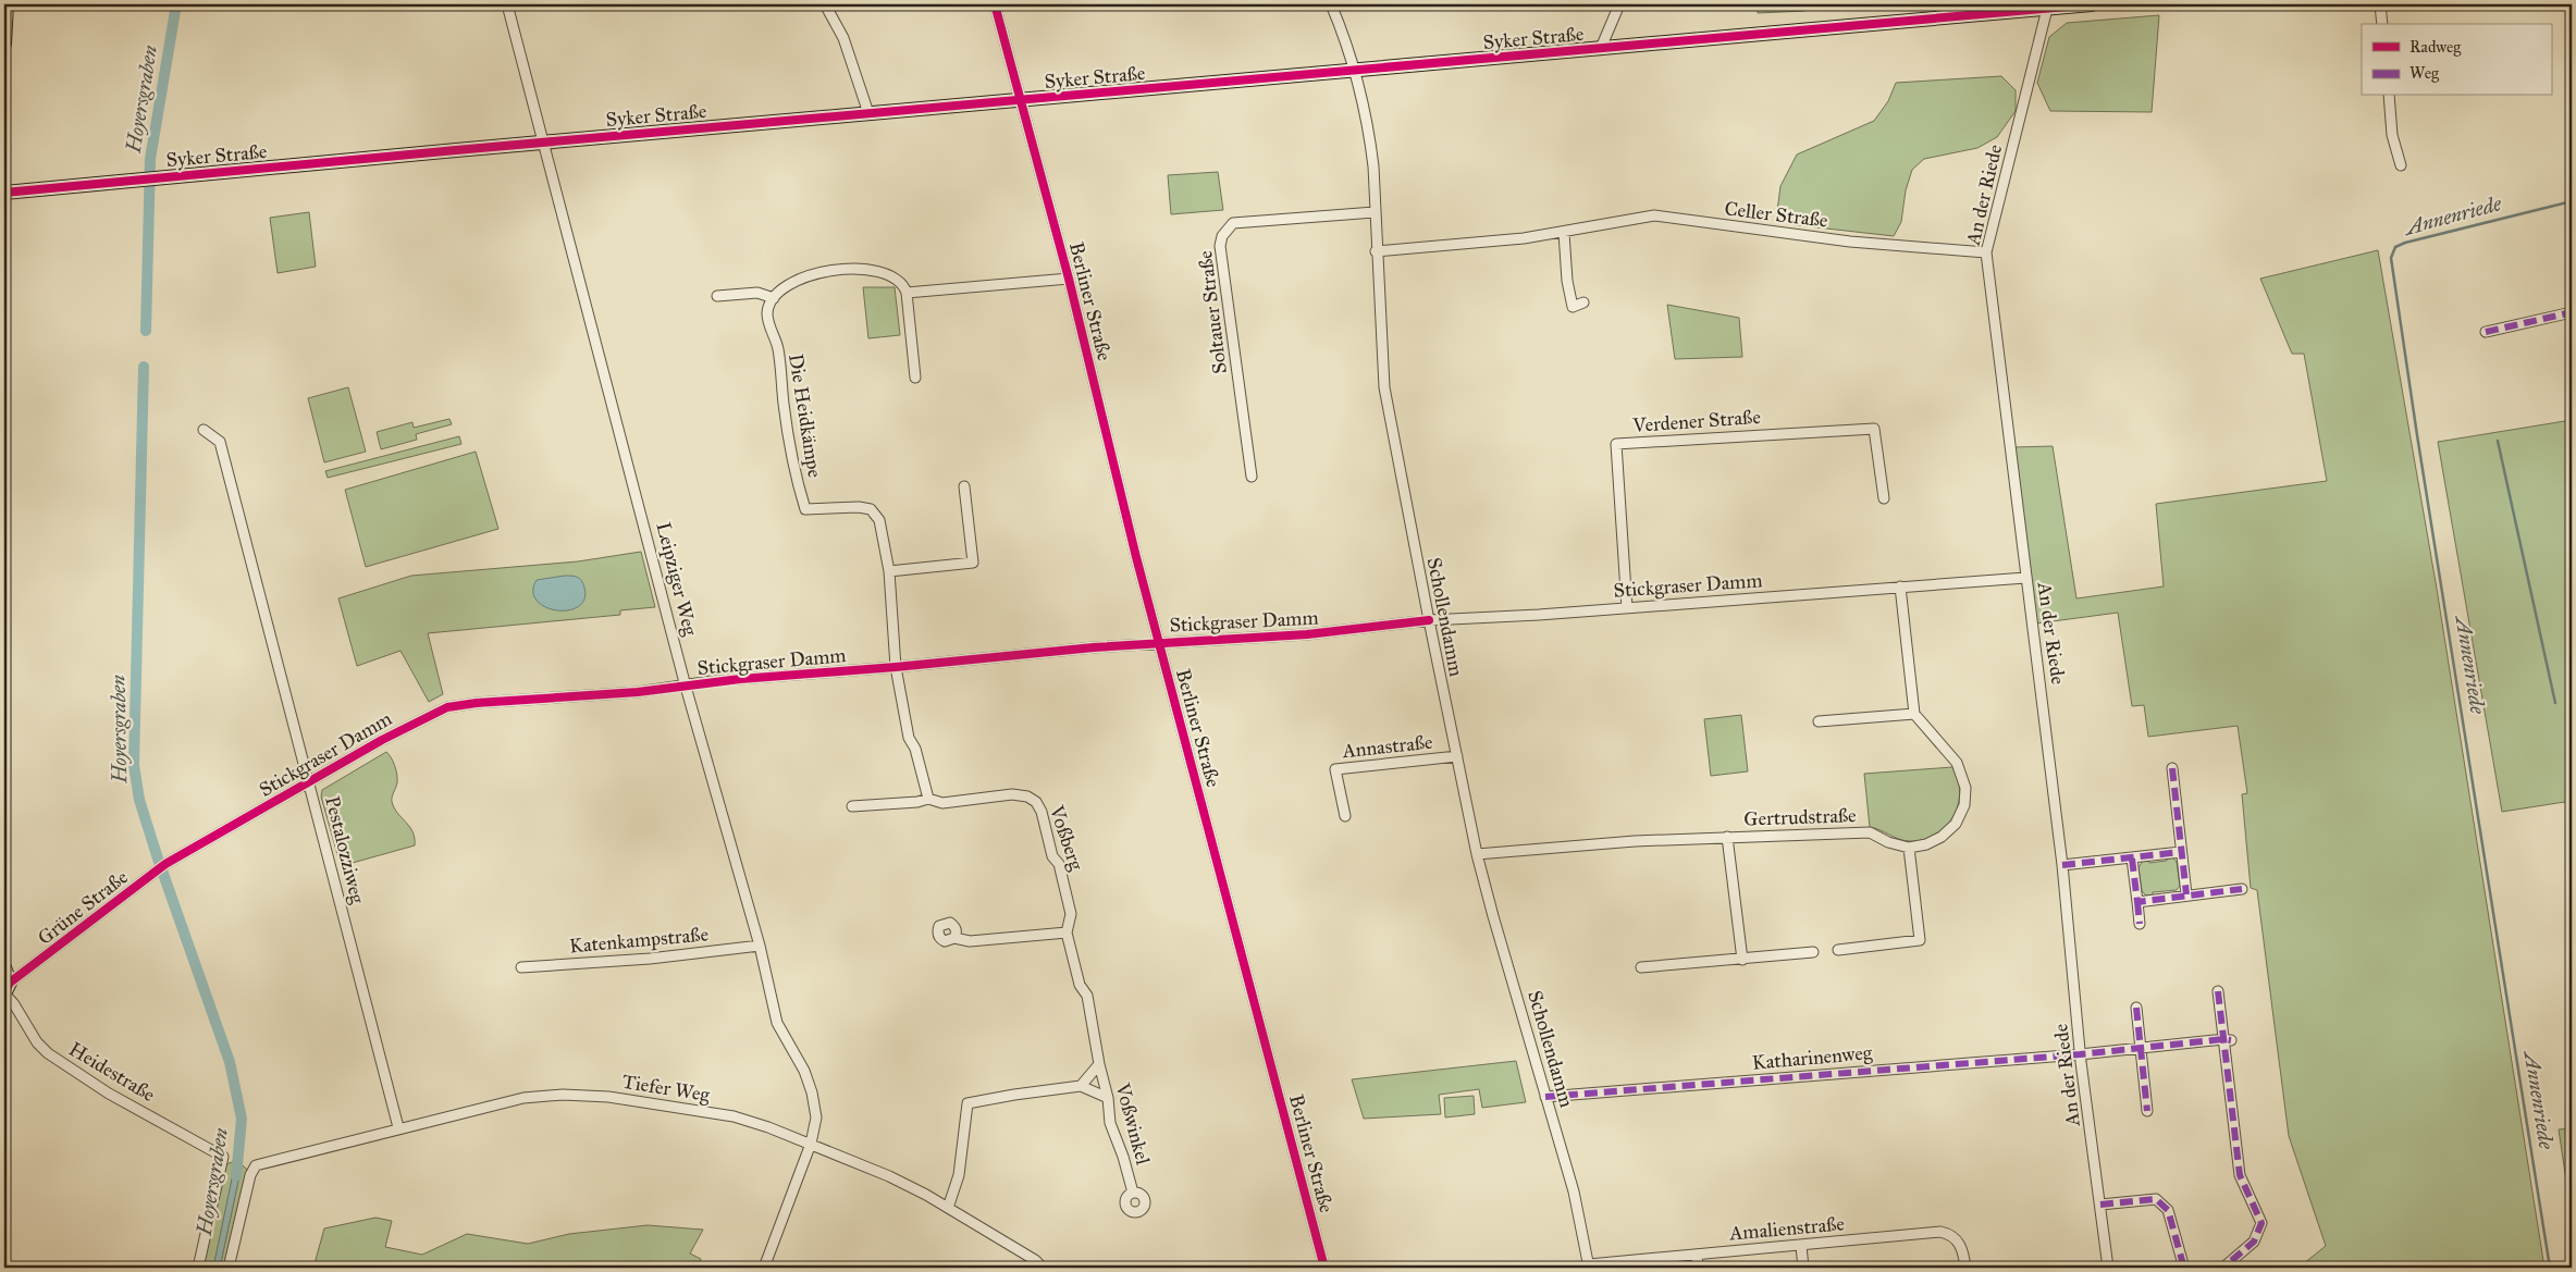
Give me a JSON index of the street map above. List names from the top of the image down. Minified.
{"streets":{"main road":["Syker Straße"],"street":["An der Riede","Celler Straße","Berliner Straße","Soltauer Straße","Die Heidkämpe","Verdener Straße","Leipziger Weg","Stickgraser Damm","Schollendamm","Annastraße","Gertrudstraße","Voßberg","Pestalozziweg","Grüne Straße","Katenkampstraße","Katharinenweg","Heidestraße","Tiefer Weg","Voßwinkel","Amalienstraße"]},"crossings":[["Syker Straße","An der Riede"],["Syker Straße","Berliner Straße"],["Syker Straße","Leipziger Weg"],["Syker Straße","Schollendamm"],["An der Riede","Celler Straße"],["An der Riede","Stickgraser Damm"],["An der Riede","Katharinenweg"],["Celler Straße","Schollendamm"],["Berliner Straße","Stickgraser Damm"],["Soltauer Straße","Schollendamm"],["Die Heidkämpe","Stickgraser Damm"],["Verdener Straße","Stickgraser Damm"],["Leipziger Weg","Stickgraser Damm"],["Leipziger Weg","Katenkampstraße"],["Leipziger Weg","Tiefer Weg"],["Stickgraser Damm","Schollendamm"],["Stickgraser Damm","Pestalozziweg"],["Stickgraser Damm","Grüne Straße"],["Schollendamm","Annastraße"],["Schollendamm","Gertrudstraße"],["Schollendamm","Katharinenweg"],["Schollendamm","Amalienstraße"],["Voßberg","Voßwinkel"],["Pestalozziweg","Tiefer Weg"],["Grüne Straße","Heidestraße"]],"water":["Hoyersgraben","Annenriede"],"legend":["Radweg","Weg"]}
